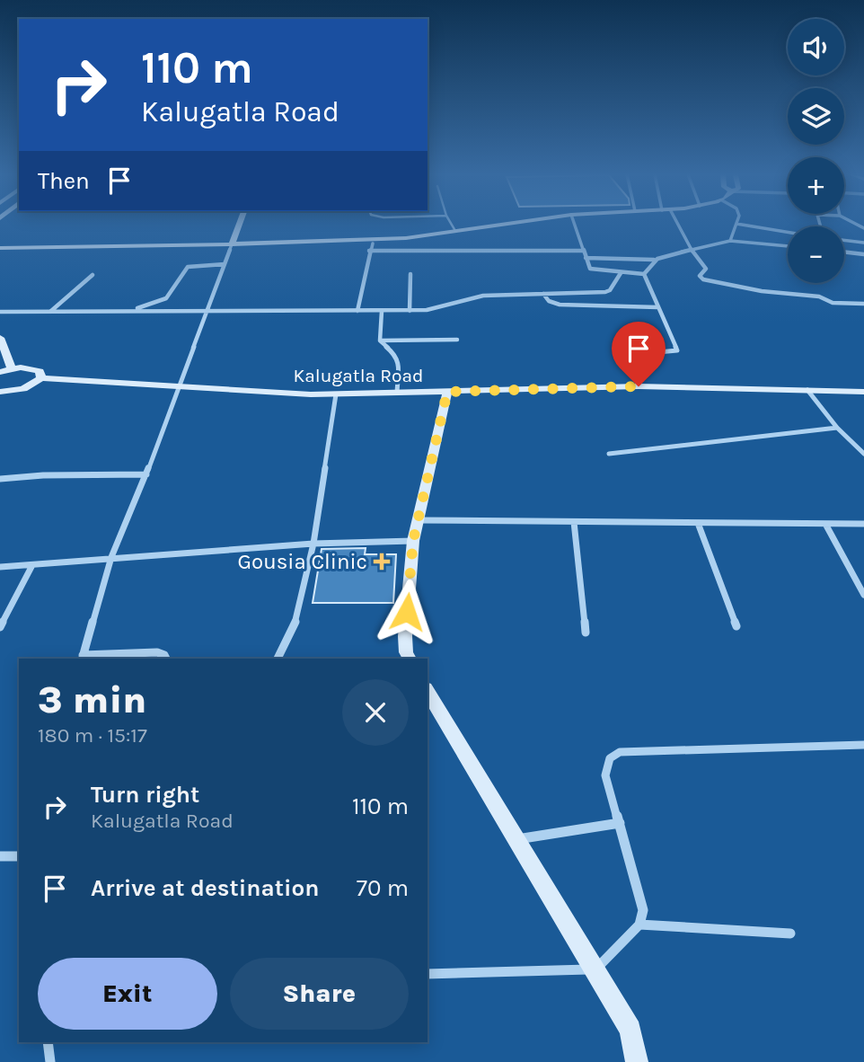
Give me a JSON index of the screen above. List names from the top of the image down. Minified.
{"streets":{"street":["Kalugatla Road"]},"places":{"health":["Gousia Clinic"]},"page":{"map_buttons":["+","−"],"turn":["110 m","Kalugatla Road"],"then":"Then","heading":["3 min","180 m · 15:17"],"list":[{"name":"Turn right","note":"Kalugatla Road","value":"110 m"},{"name":"Arrive at destination","value":"70 m"}],"buttons":["Exit","Share"]}}
